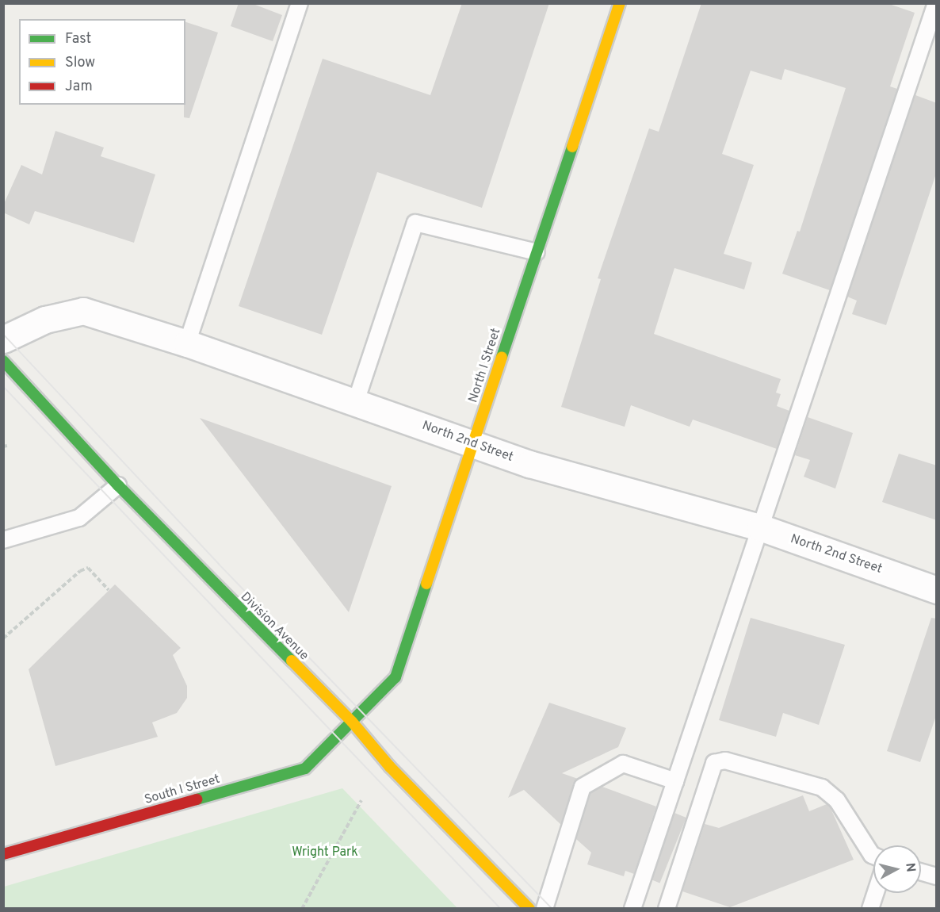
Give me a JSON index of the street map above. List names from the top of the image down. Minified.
{"streets":{"main road":["North I Street","Division Avenue","South I Street"],"street":["North 2nd Street"]},"crossings":[["North I Street","North 2nd Street"],["North I Street","Division Avenue"],["North I Street","South I Street"],["Division Avenue","South I Street"]],"parks":["Wright Park"],"legend":["Fast","Slow","Jam"],"north":"right"}
